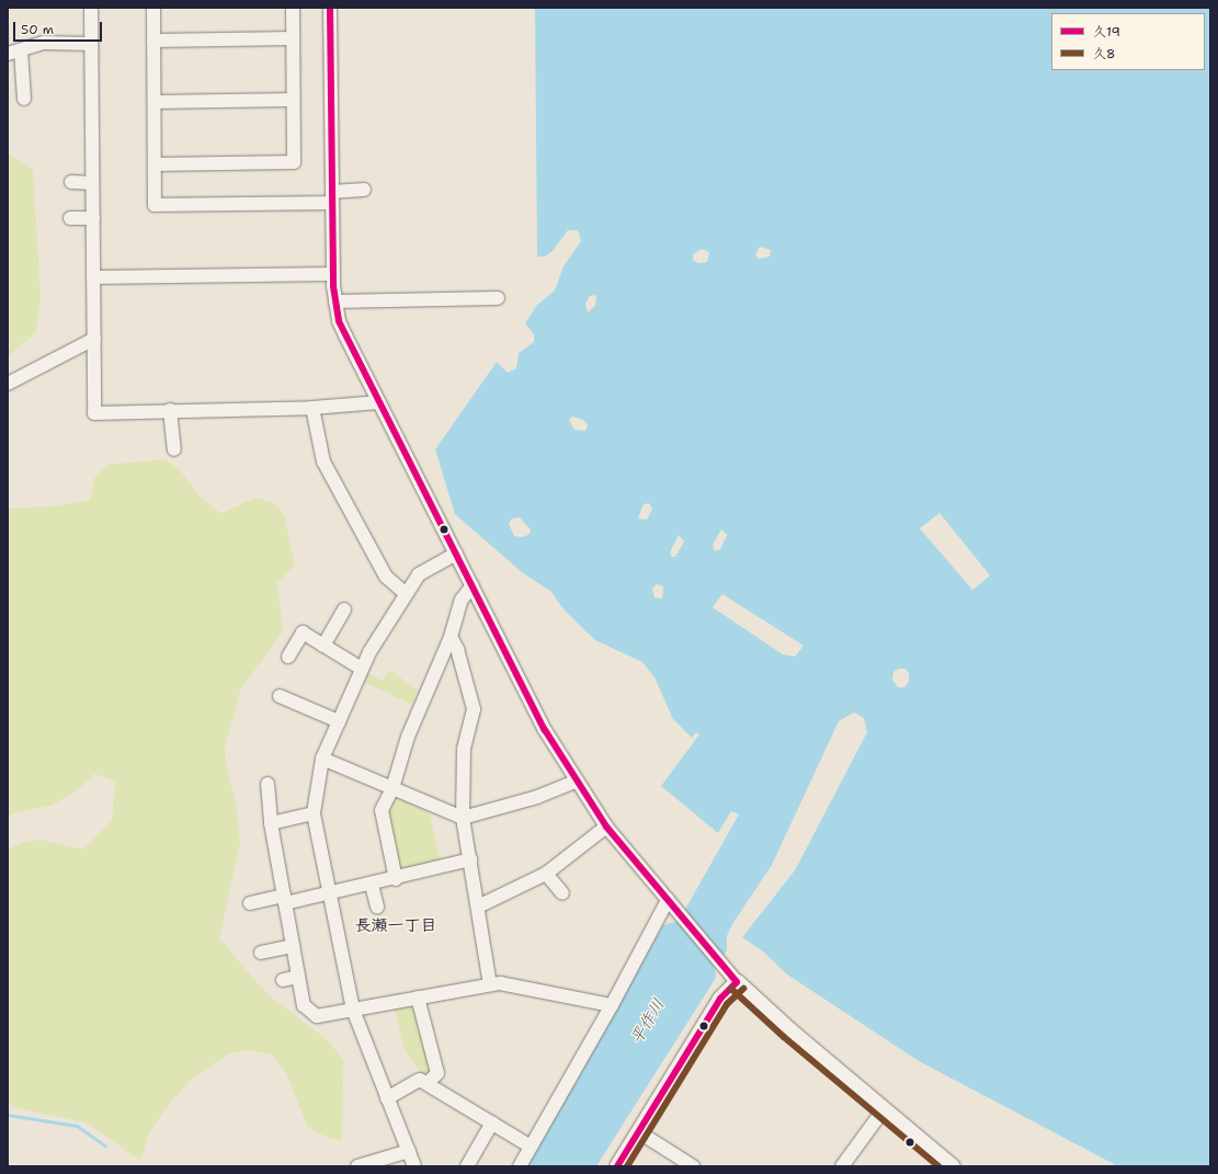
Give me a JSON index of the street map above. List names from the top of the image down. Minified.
{"districts":["長瀬一丁目"],"water":["平作川"],"lines":["transit line 久19","transit line 久8"],"legend":["久19","久8"],"scale_bar":"50 m"}
